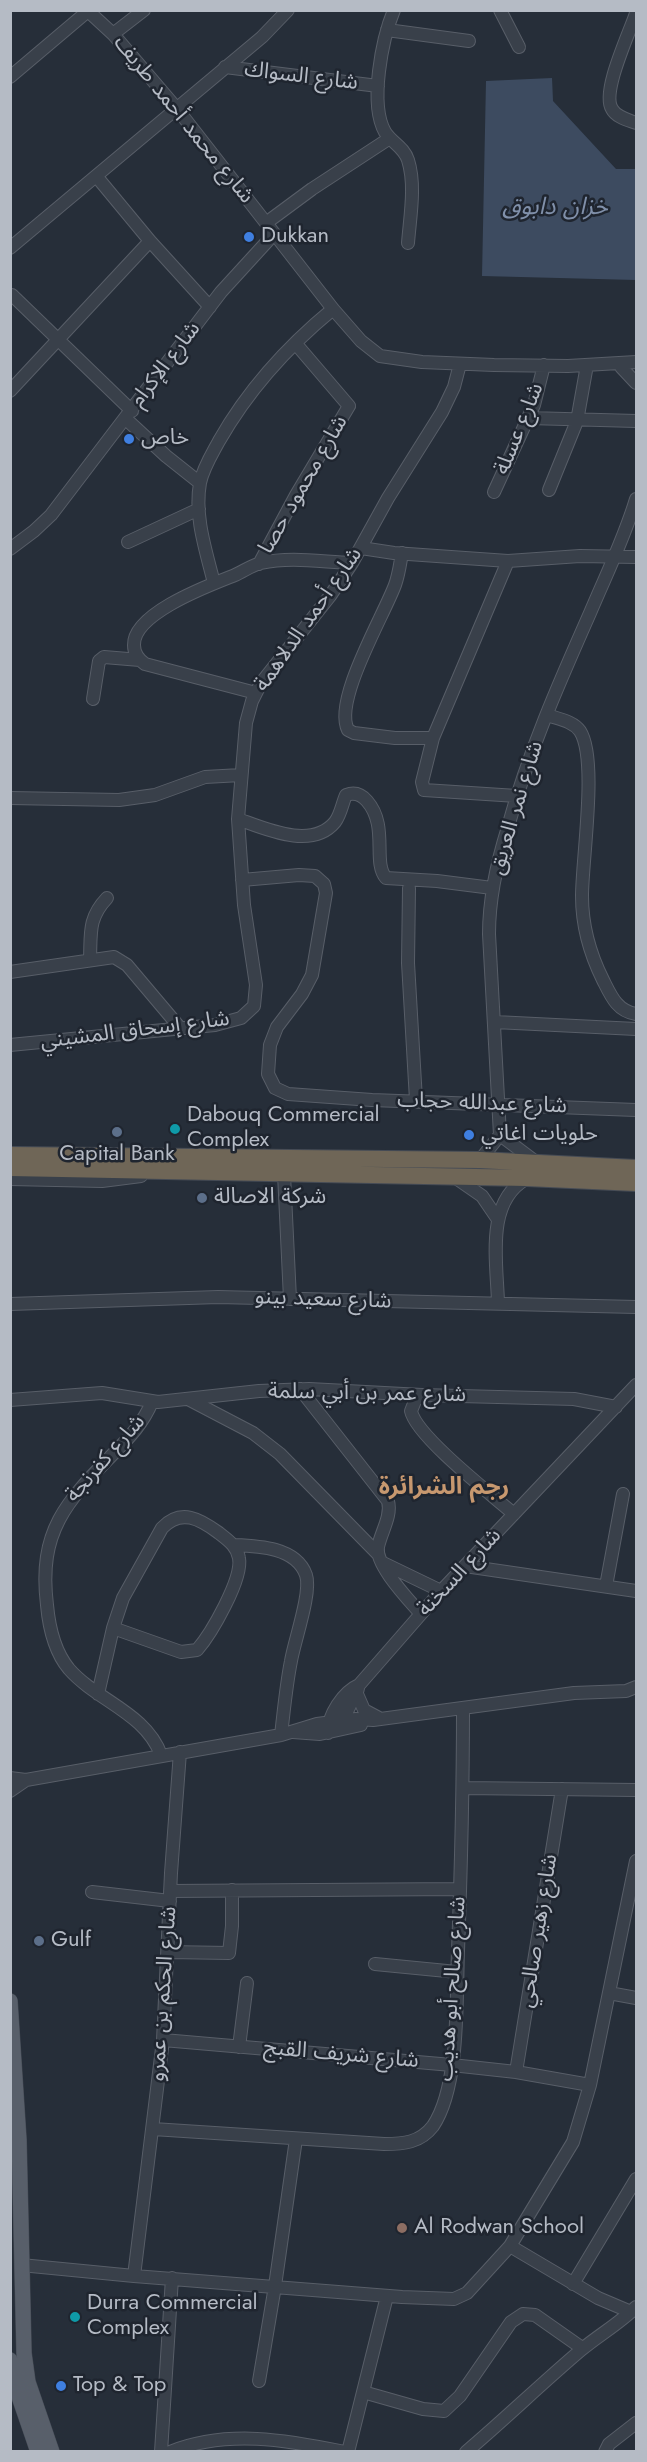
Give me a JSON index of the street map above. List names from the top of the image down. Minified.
{"streets":{"street":["شارع السواك","شارع محمد أحمد طريف","شارع الإكرام","شارع عسلة","شارع محمود حصا","شارع أحمد الدلاهمة","شارع نمر العريق","شارع إسحاق المشيني","شارع عبدالله حجاب","شارع سعيد بينو","شارع عمر بن أبي سلمة","شارع كفرنجة","شارع السخنة","شارع زهير صالحي","شارع صالح أبو هديب","شارع الحكم بن عمرو","شارع شريف القبج"]},"crossings":[["شارع محمد أحمد طريف","شارع الإكرام"],["شارع محمد أحمد طريف","شارع عسلة"],["شارع محمد أحمد طريف","شارع أحمد الدلاهمة"],["شارع أحمد الدلاهمة","شارع إسحاق المشيني"],["شارع أحمد الدلاهمة","شارع عبدالله حجاب"],["شارع نمر العريق","شارع عبدالله حجاب"],["شارع عمر بن أبي سلمة","شارع كفرنجة"],["شارع عمر بن أبي سلمة","شارع السخنة"],["شارع زهير صالحي","شارع شريف القبج"],["شارع صالح أبو هديب","شارع الحكم بن عمرو"],["شارع صالح أبو هديب","شارع شريف القبج"],["شارع الحكم بن عمرو","شارع شريف القبج"]],"districts":["رجم الشرائرة"],"water":["خزان دابوق"],"places":["Dukkan","خاص","Dabouq Commercial Complex","Capital Bank","حلويات اغاتي","شركة الاصالة","Gulf","Al Rodwan School","Durra Commercial Complex","Top & Top"]}
